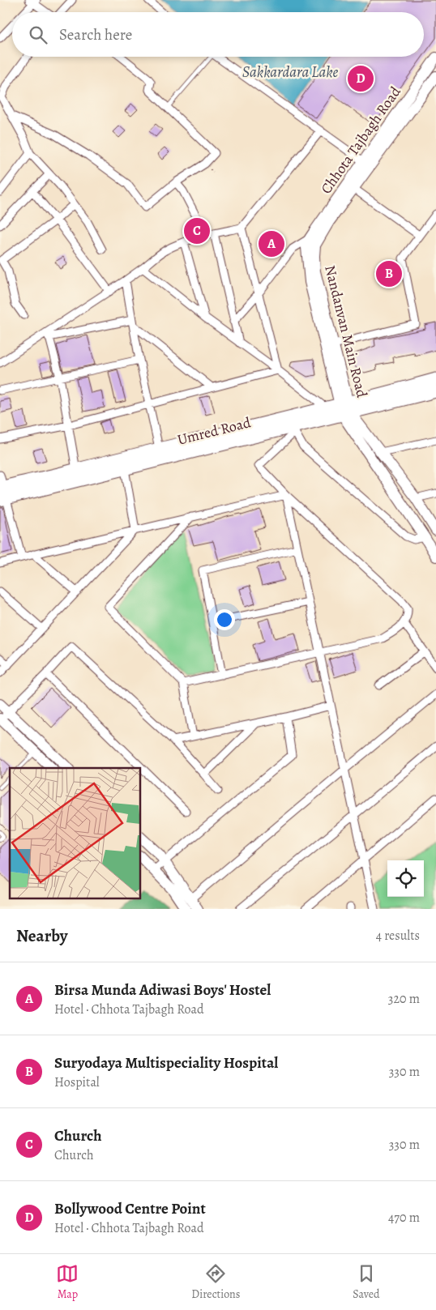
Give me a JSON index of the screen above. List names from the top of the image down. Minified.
{"streets":{"main road":["Chhota Tajbagh Road","Nandanvan Main Road","Umred Road"]},"crossings":[["Chhota Tajbagh Road","Nandanvan Main Road"],["Nandanvan Main Road","Umred Road"]],"water":["Sakkardara Lake"],"page":{"search":"Search here","pins":["D","C","A","B"],"heading":["Nearby","4 results"],"list":[{"mark":"A","name":"Birsa Munda Adiwasi Boys' Hostel","note":"Hotel · Chhota Tajbagh Road","value":"320 m"},{"mark":"B","name":"Suryodaya Multispeciality Hospital","note":"Hospital","value":"330 m"},{"mark":"C","name":"Church","note":"Church","value":"330 m"},{"mark":"D","name":"Bollywood Centre Point","note":"Hotel · Chhota Tajbagh Road","value":"470 m"}],"nav":["Map","Directions","Saved"]}}
